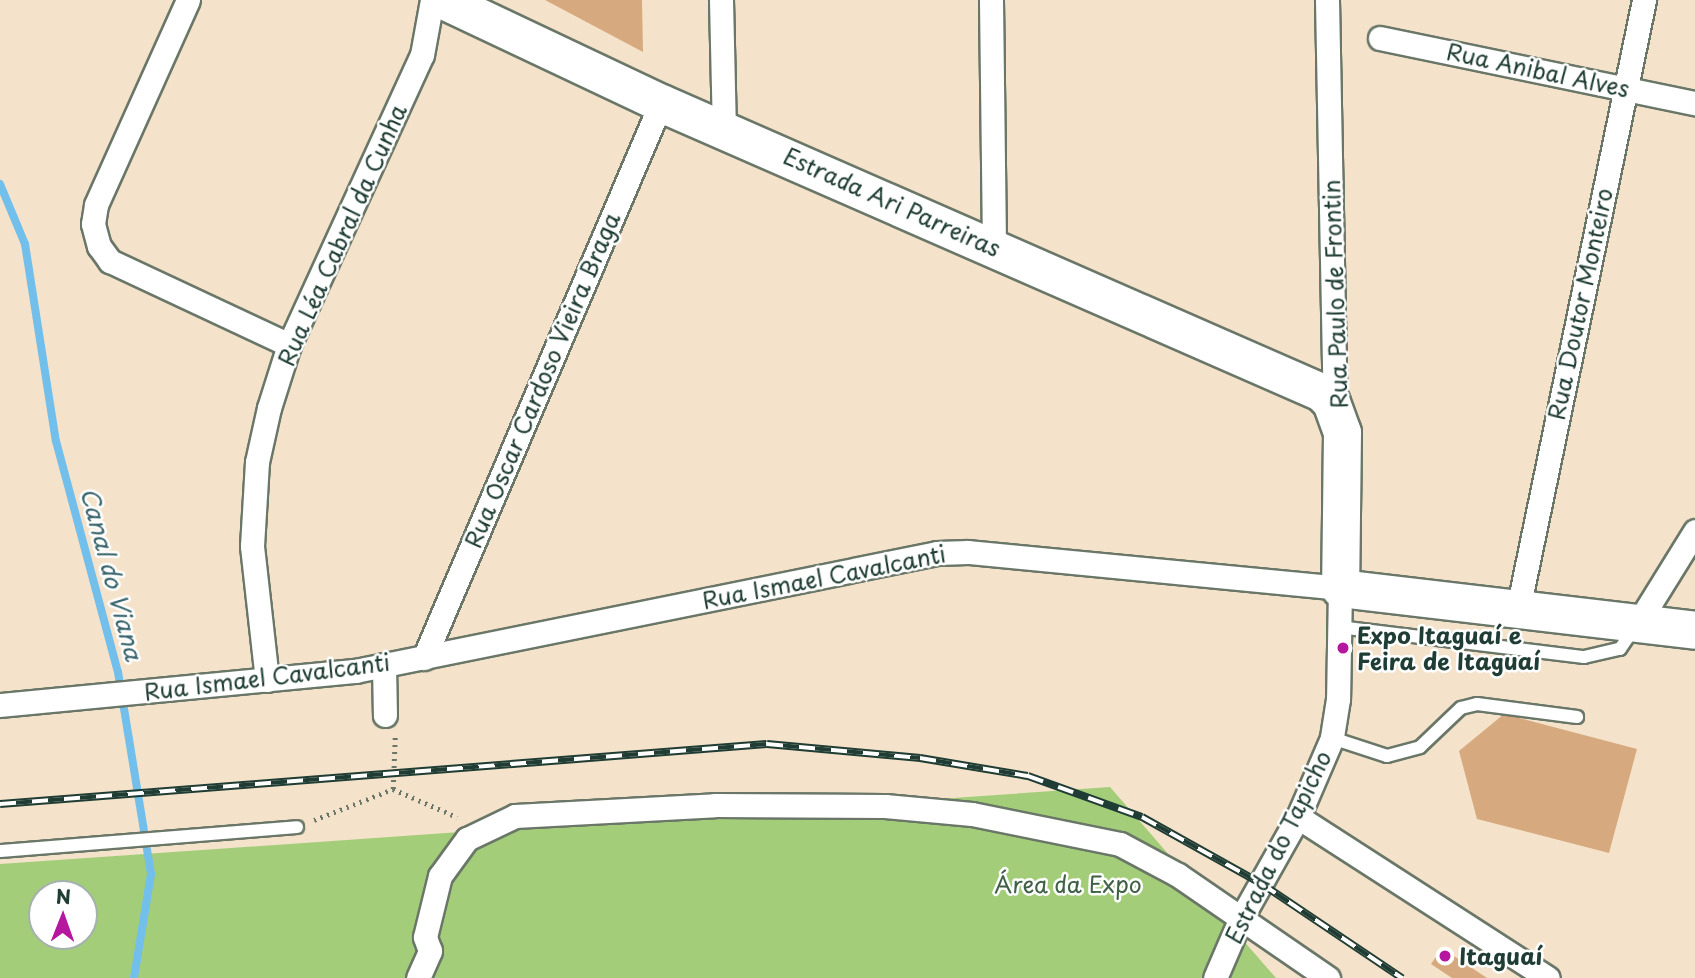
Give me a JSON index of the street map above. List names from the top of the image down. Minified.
{"streets":{"main road":["Estrada Ari Parreiras","Rua Paulo de Frontin","Rua Ismael Cavalcanti"],"street":["Rua Anibal Alves","Rua Léa Cabral da Cunha","Rua Doutor Monteiro","Rua Oscar Cardoso Vieira Braga","Estrada do Tapicho"]},"crossings":[["Rua Anibal Alves","Rua Doutor Monteiro"],["Estrada Ari Parreiras","Rua Paulo de Frontin"],["Estrada Ari Parreiras","Rua Oscar Cardoso Vieira Braga"],["Rua Léa Cabral da Cunha","Rua Ismael Cavalcanti"],["Rua Paulo de Frontin","Rua Ismael Cavalcanti"],["Rua Paulo de Frontin","Estrada do Tapicho"],["Rua Doutor Monteiro","Rua Ismael Cavalcanti"],["Rua Oscar Cardoso Vieira Braga","Rua Ismael Cavalcanti"],["Rua Ismael Cavalcanti","Estrada do Tapicho"]],"water":["Canal do Viana"],"parks":["Área da Expo"],"places":["Expo Itaguaí e Feira de Itaguaí","Itaguaí"],"north":"top"}
